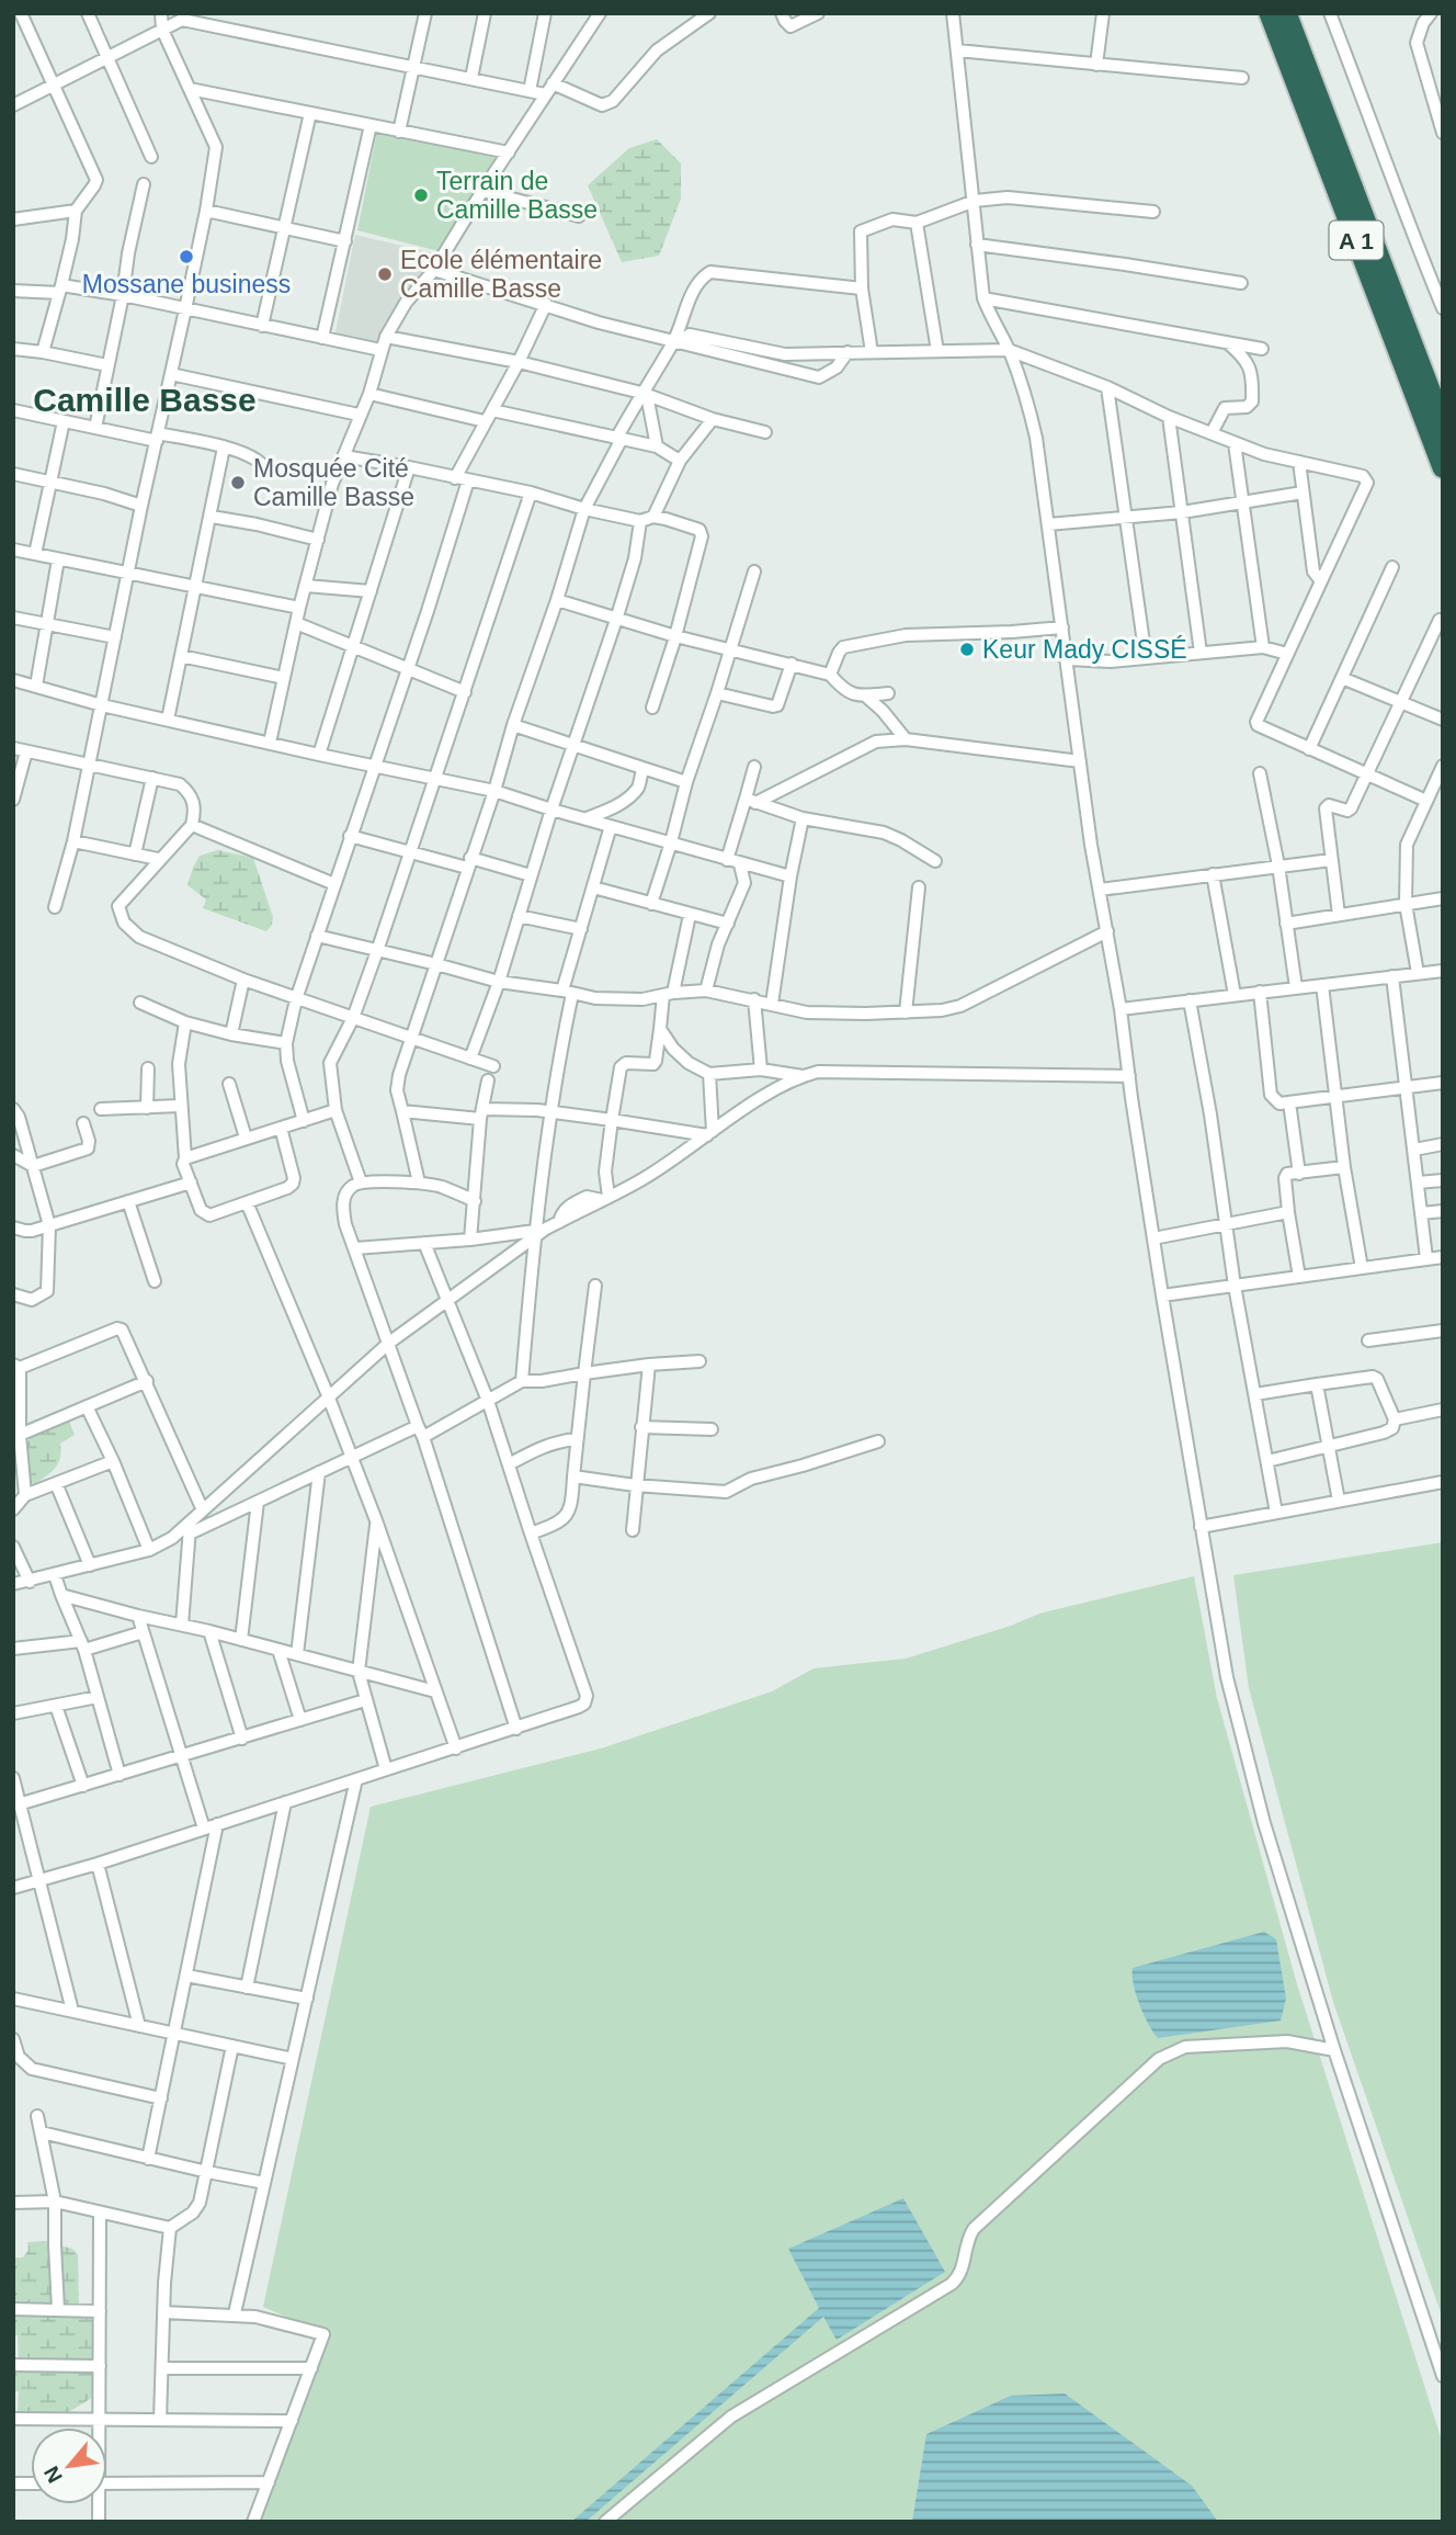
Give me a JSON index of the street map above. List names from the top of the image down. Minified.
{"streets":{"highway":["A 1"]},"districts":["Camille Basse"],"places":["Terrain de Camille Basse","Mossane business","Ecole élémentaire Camille Basse","Mosquée Cité Camille Basse","Keur Mady CISSÉ"],"north":"bottom left"}
